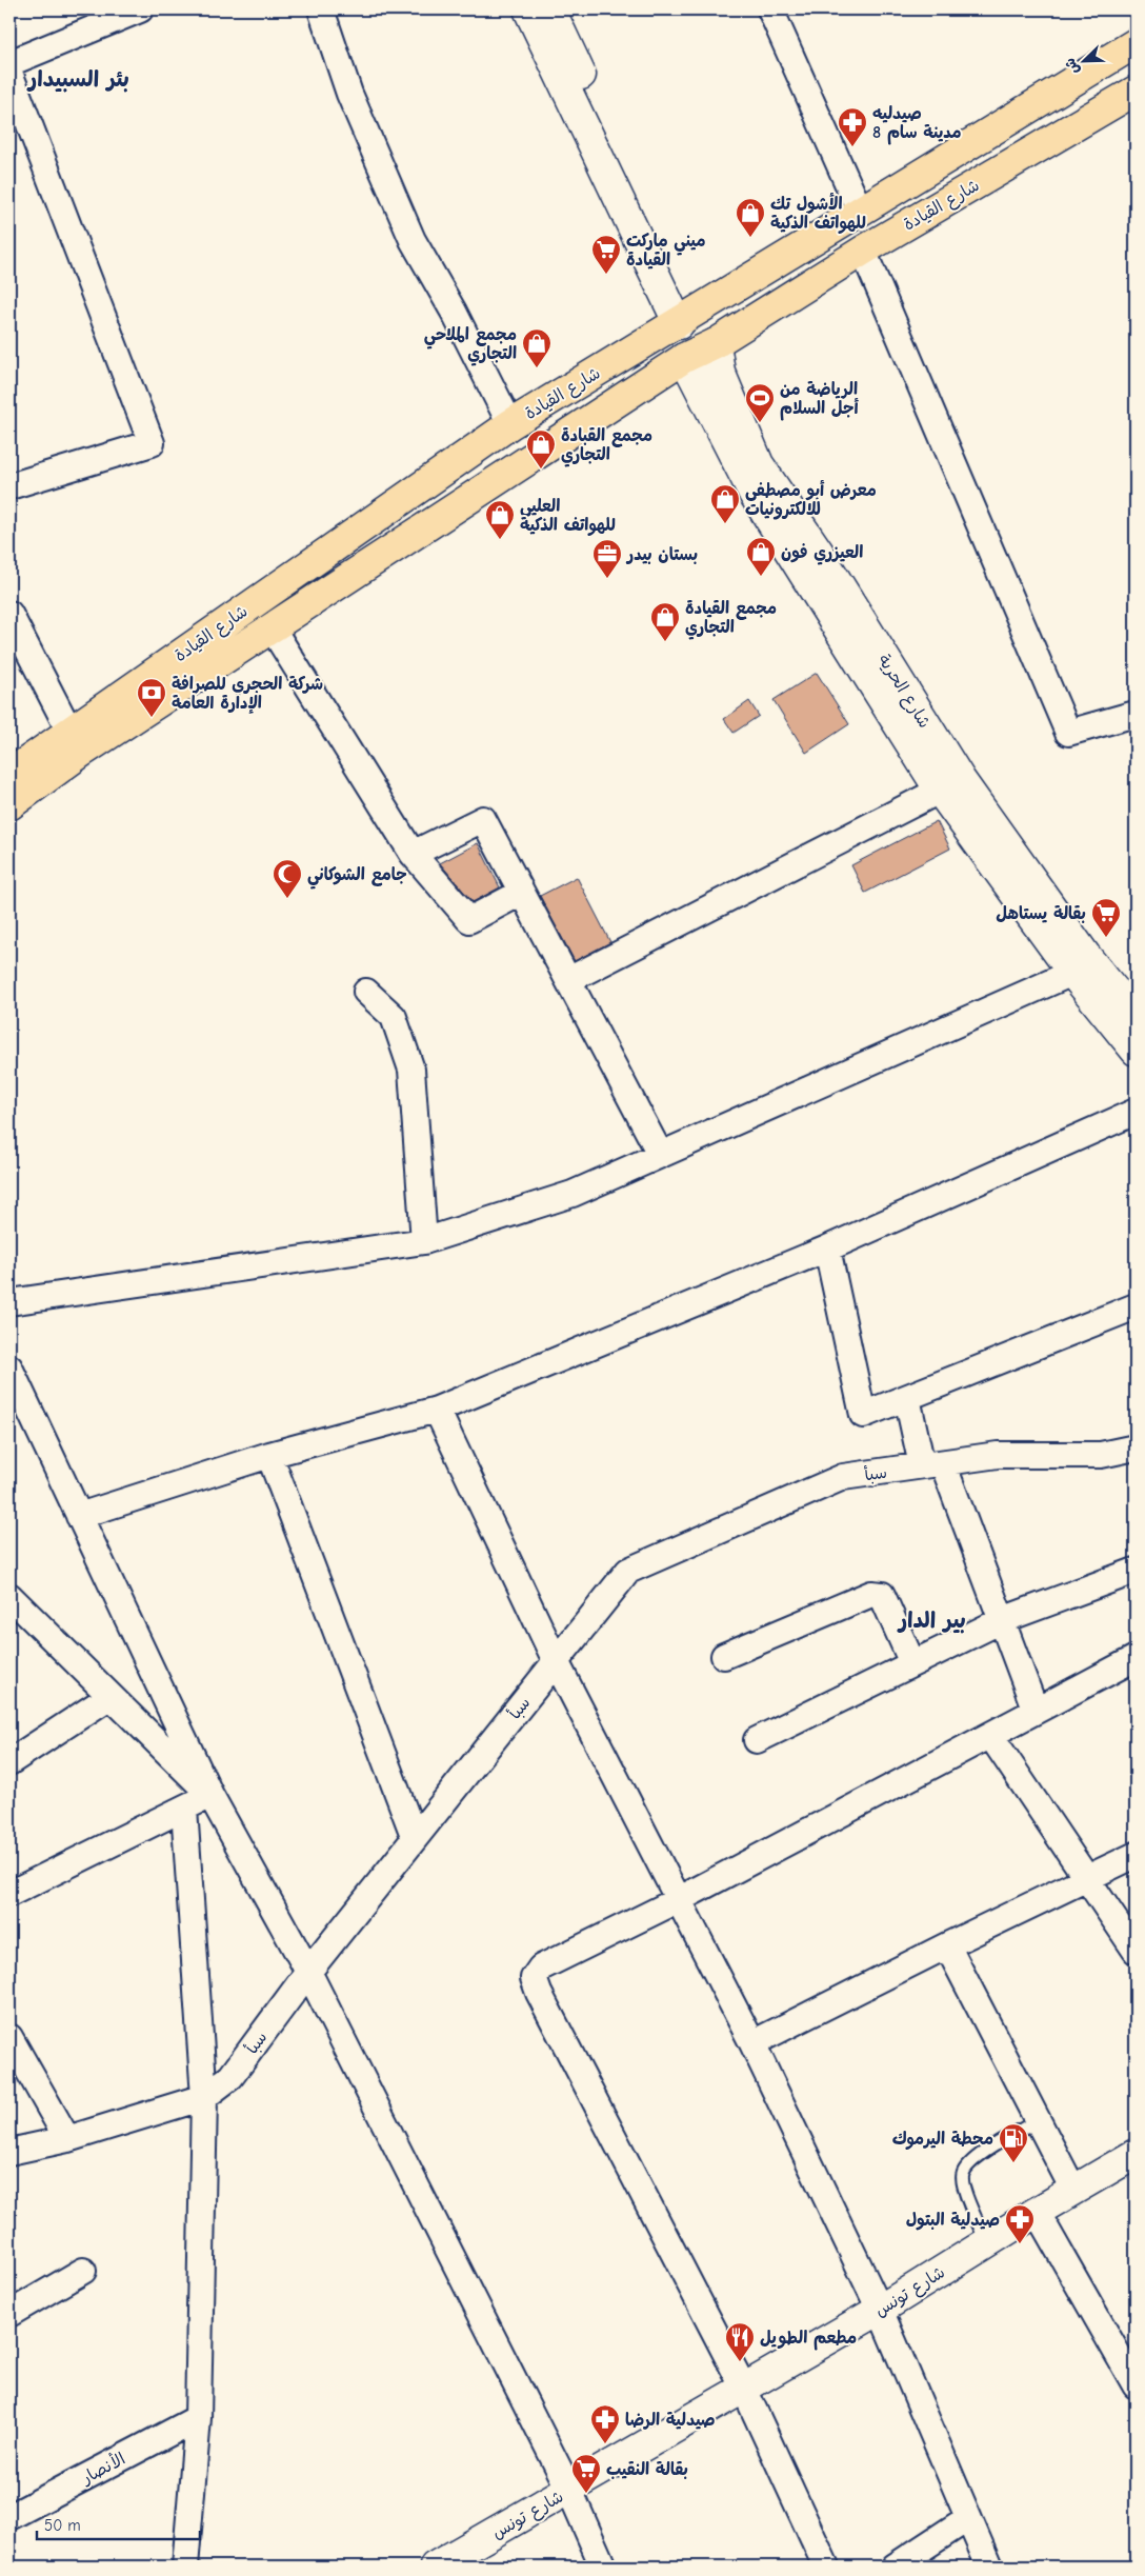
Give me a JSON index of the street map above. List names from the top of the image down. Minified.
{"streets":{"main road":["شارع القيادة"],"street":["شارع الحرية","سبأ","شارع تونس","الأنصار"]},"crossings":[["شارع القيادة","شارع الحرية"]],"districts":["بئر السبيدار","بير الدار"],"places":{"pharmacy":["صيدليه مدينة سام 8","صيدلية البتول","صيدلية الرضا"],"shop":["الأشول تك للهواتف الذكية","مجمع الملاحي التجاري","مجمع القبادة التجاري","معرض أبو مصطفى للالكترونيات","العليي للهواتف الذكية","العيزري فون","مجمع القيادة التجاري"],"supermarket":["ميني ماركت القيادة","بقالة يستاهل","بقالة النقيب"],"sports":["الرياضة من أجل السلام"],"office":["بستان بيدر"],"bank":["شركة الحجري للصرافة الإدارة العامة"],"mosque":["جامع الشوكاني"],"fuel station":["محطة اليرموك"],"restaurant":["مطعم الطويل"]},"scale_bar":"50 m","north":"bottom left"}
